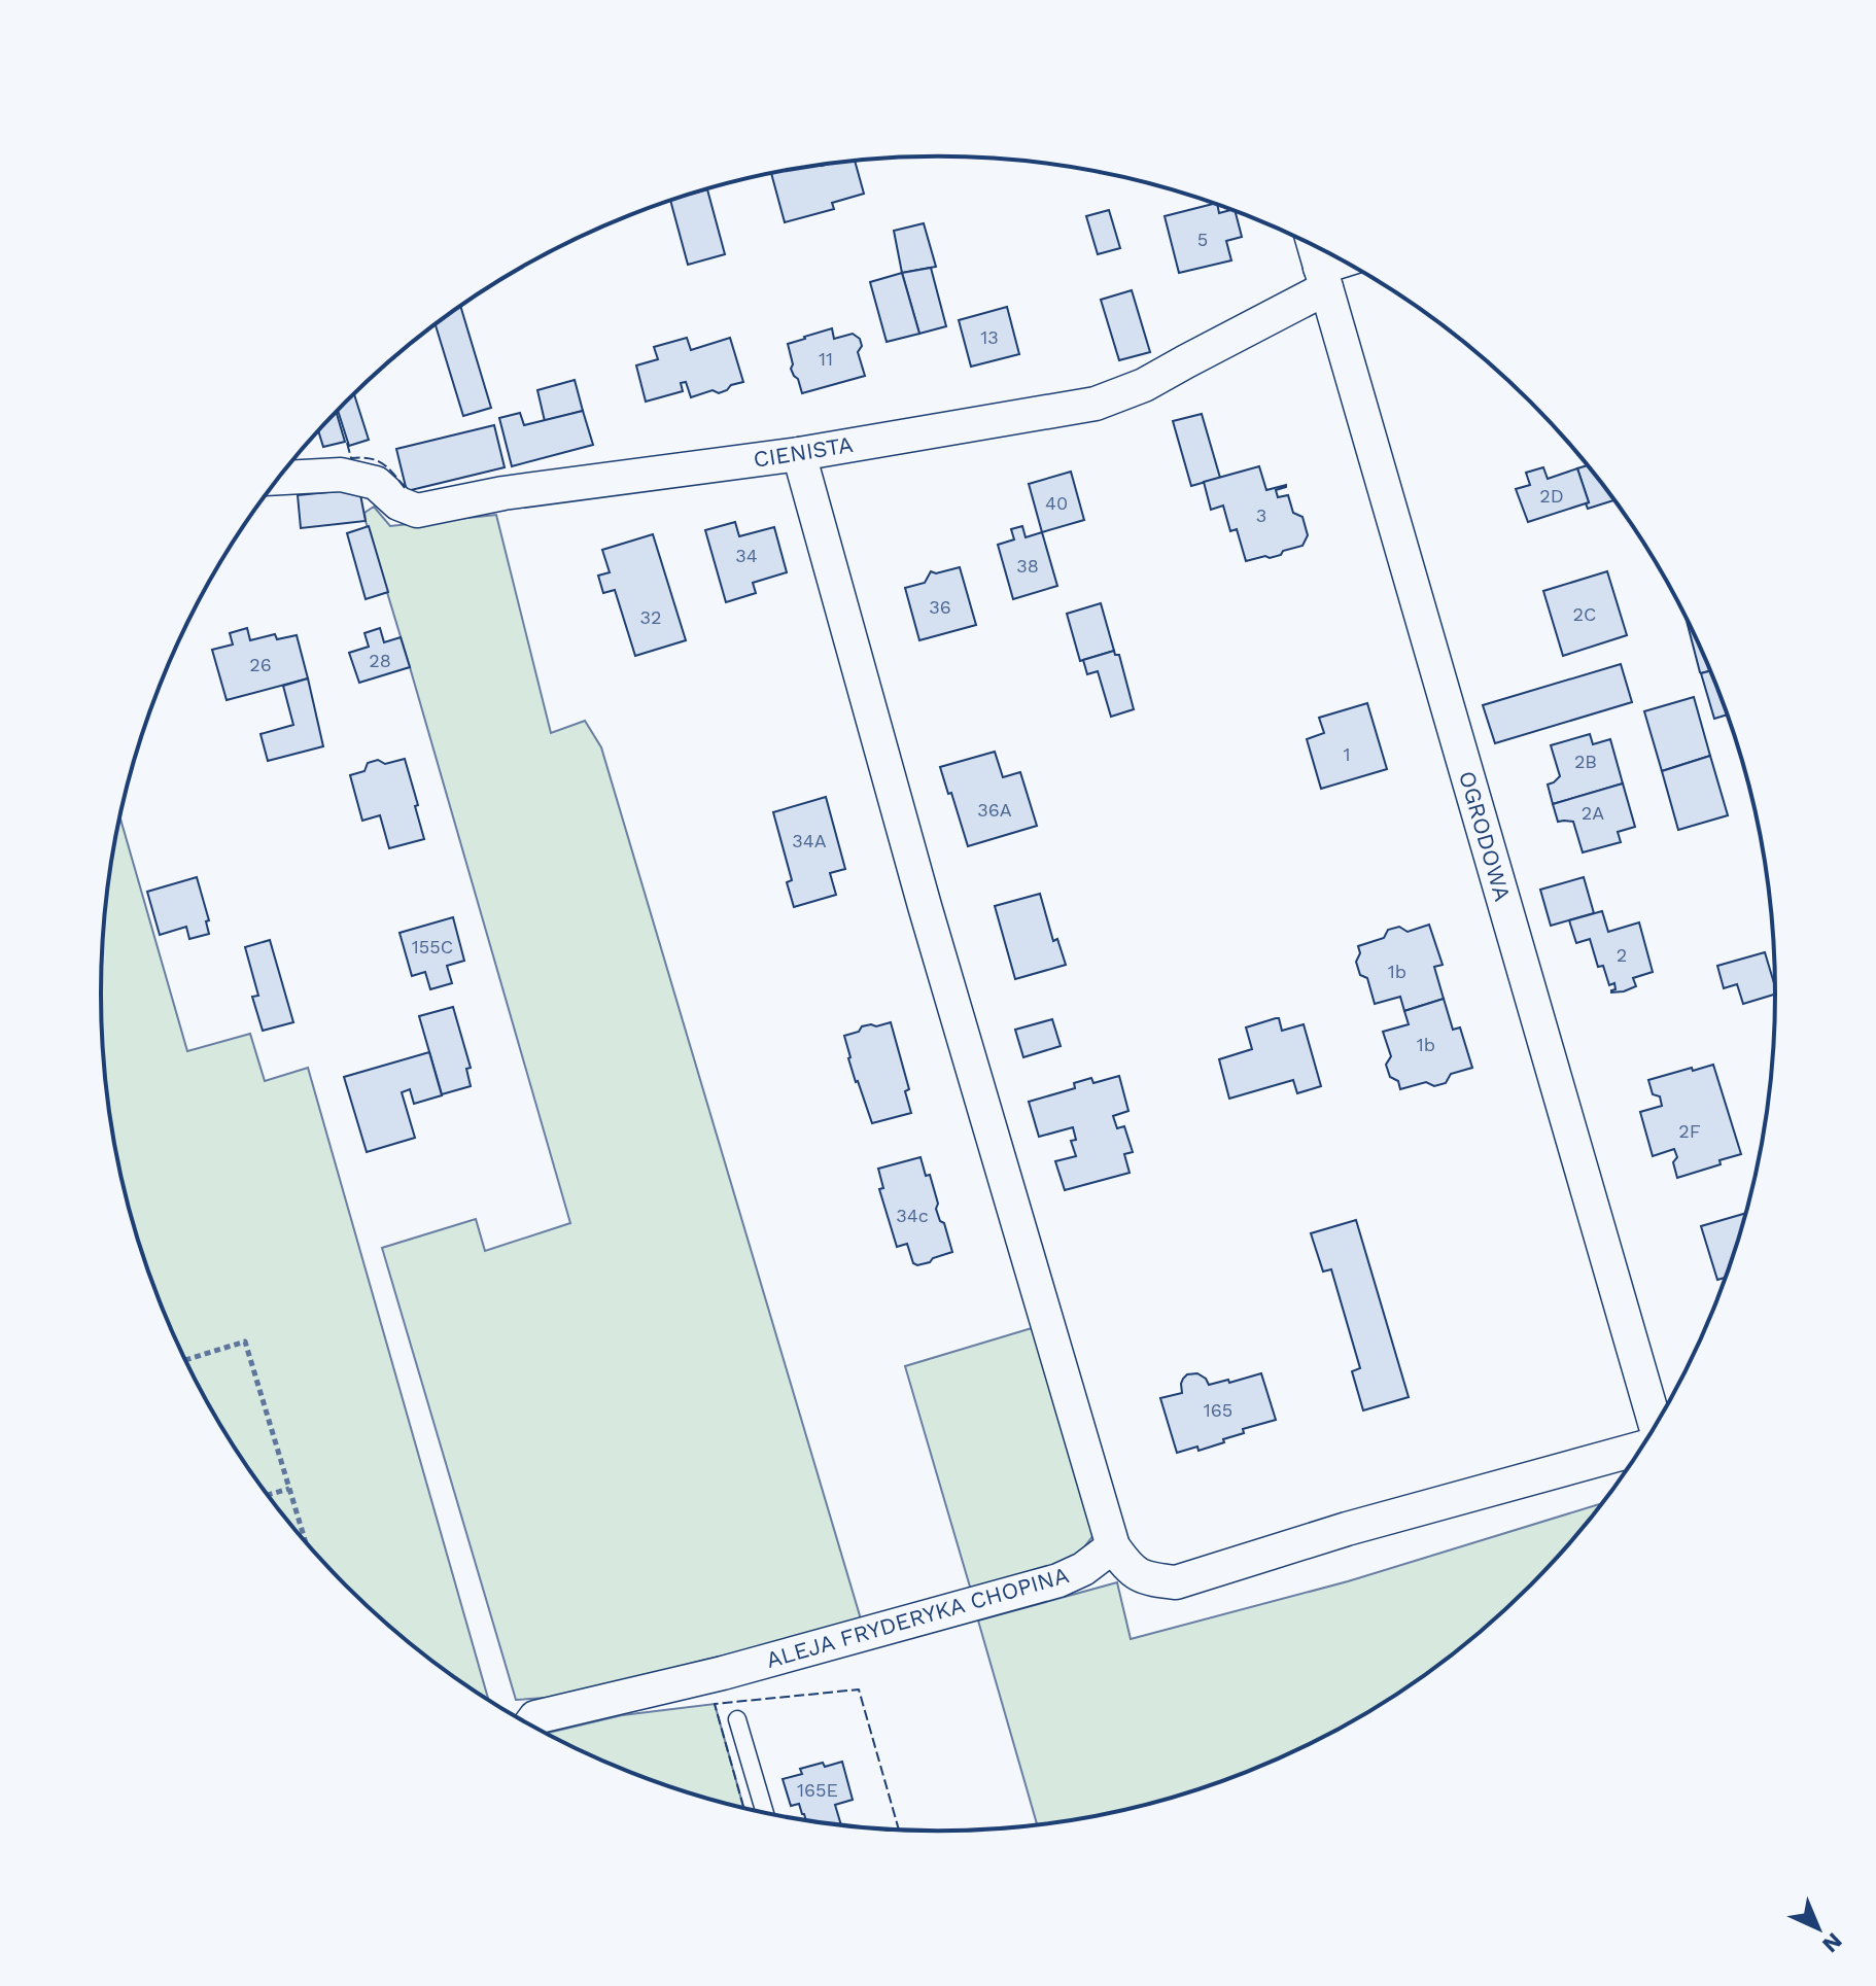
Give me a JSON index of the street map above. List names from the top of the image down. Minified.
{"streets":{"street":["CIENISTA","OGRODOWA","ALEJA FRYDERYKA CHOPINA"]},"crossings":[["CIENISTA","OGRODOWA"]],"house_numbers":["5","13","11","2D","40","3","34","38","36","2C","32","28","26","1","2B","36A","2A","34A","155C","2","1b","1b","2F","34c","165","165E"],"north":"bottom right"}
